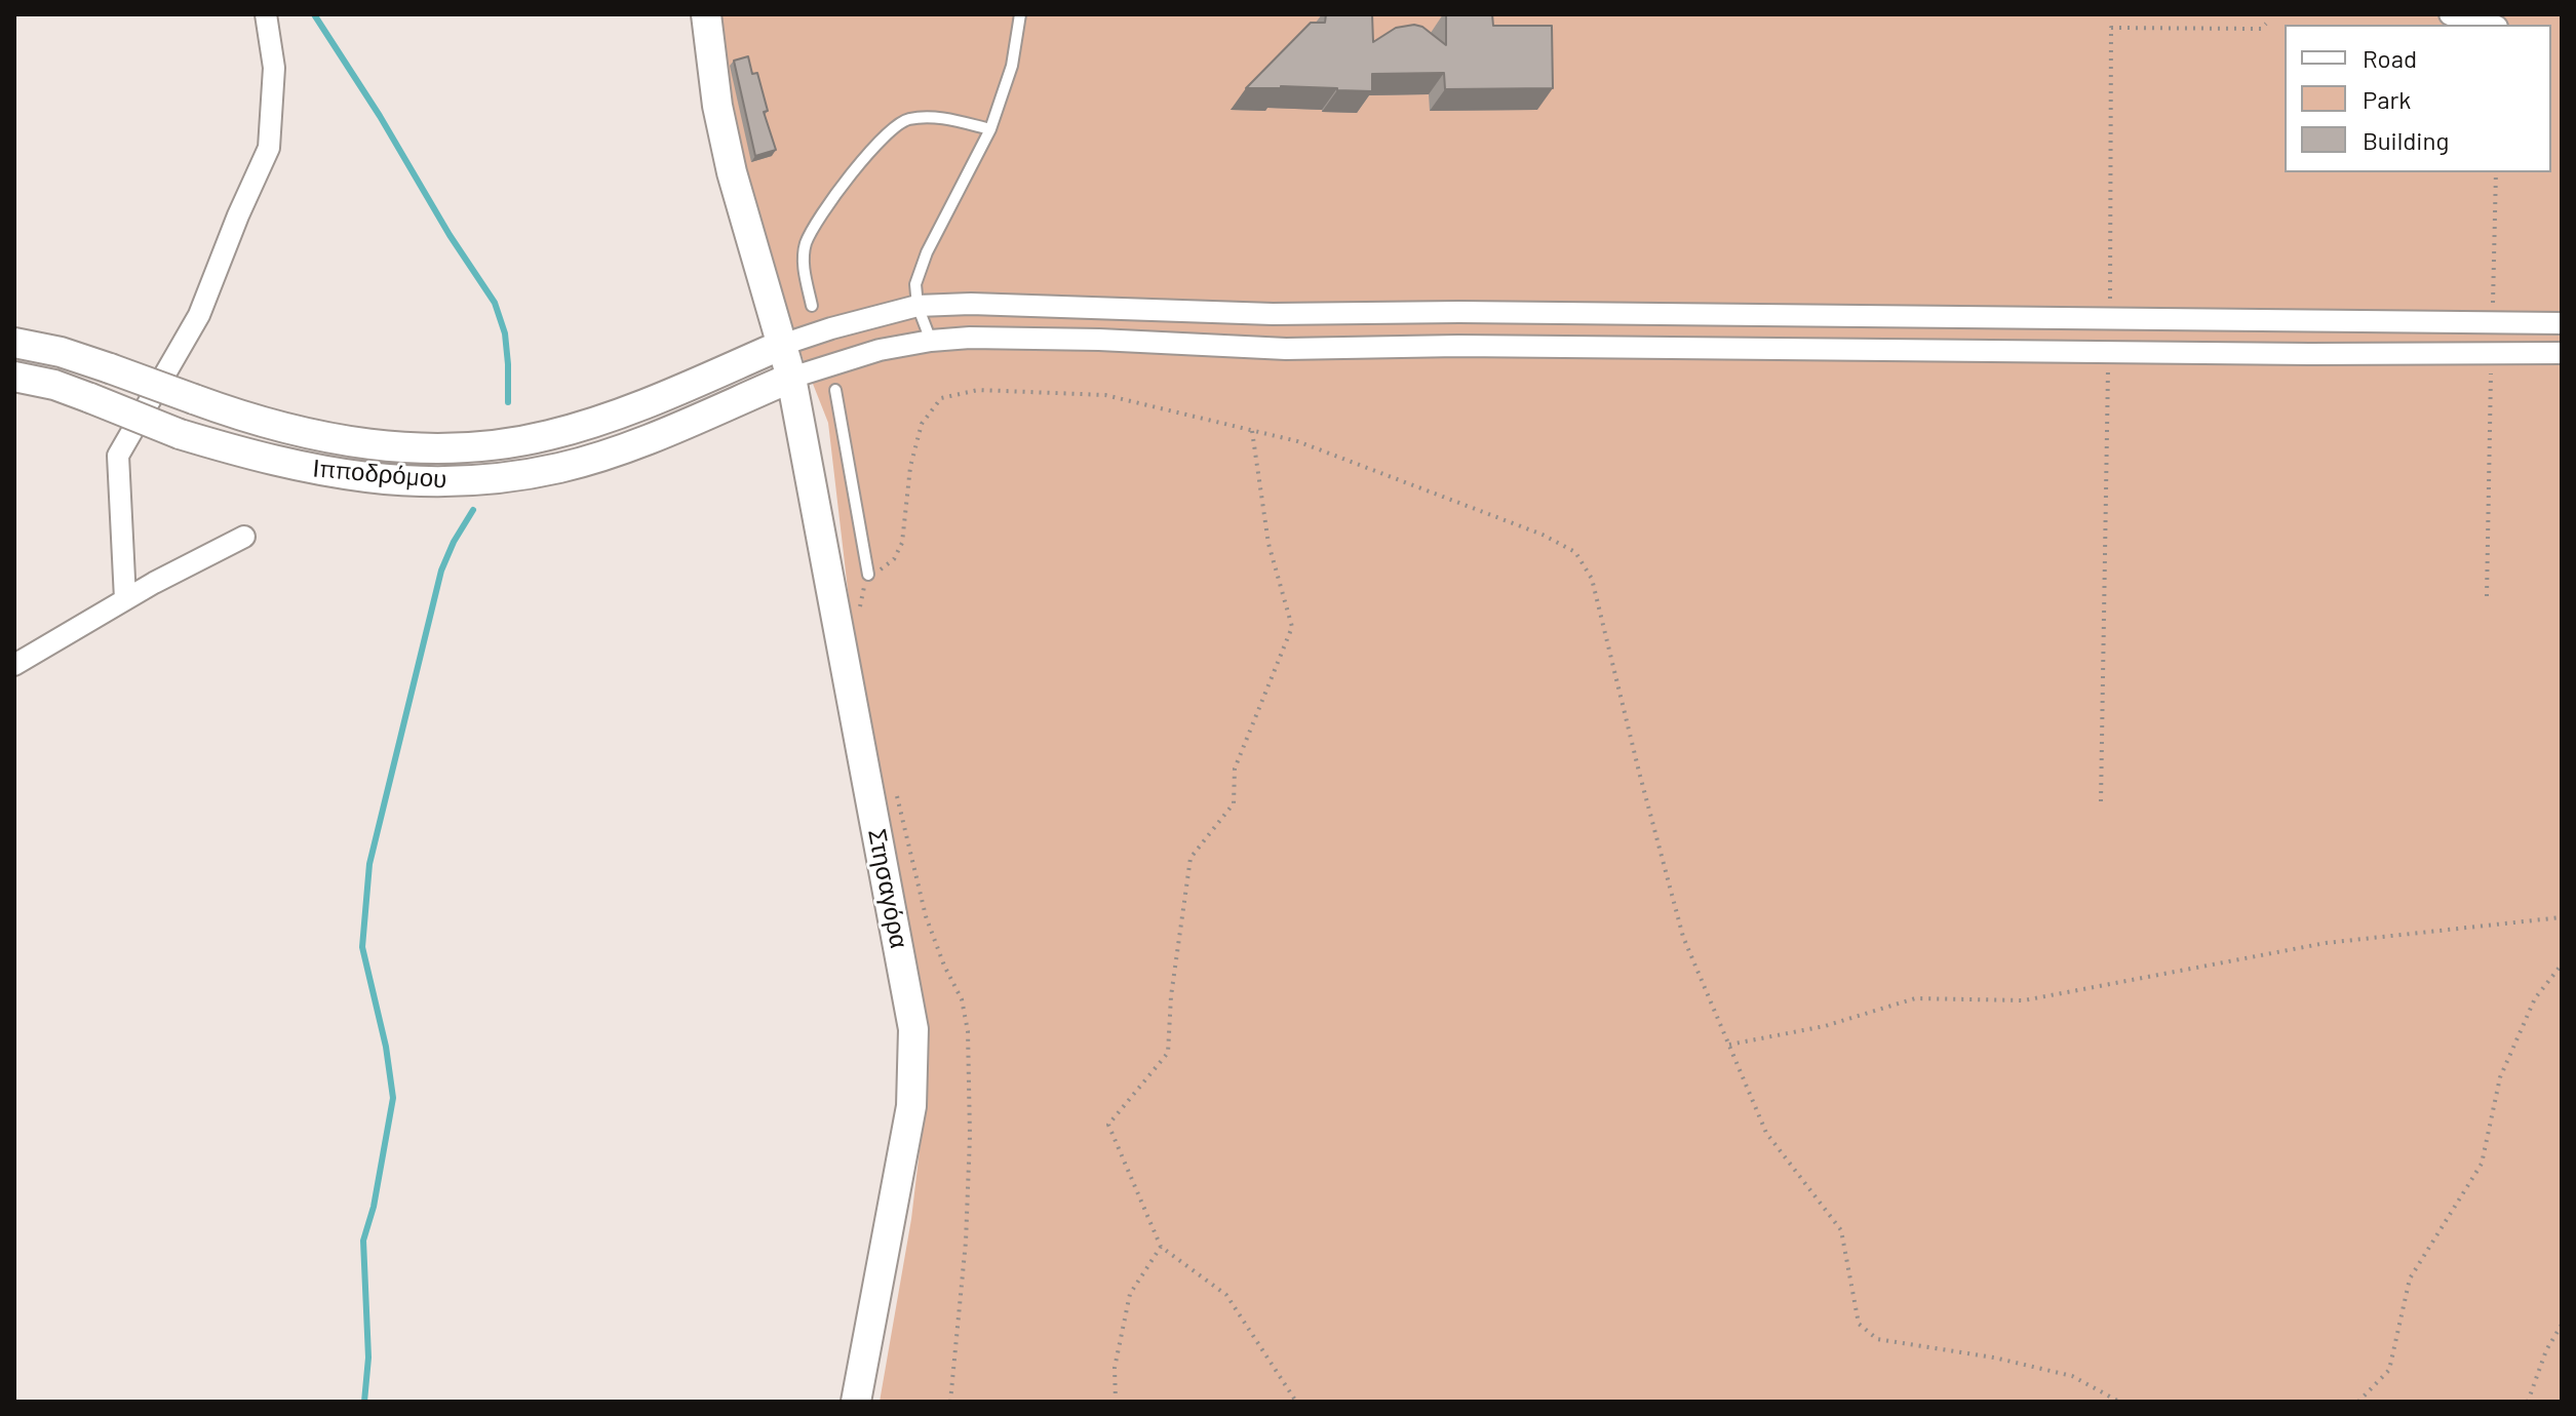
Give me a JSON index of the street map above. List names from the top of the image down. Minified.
{"streets":{"main road":["Ιπποδρόμου","Στησαγόρα"]},"crossings":[["Ιπποδρόμου","Στησαγόρα"]],"legend":["Road","Park","Building"]}
